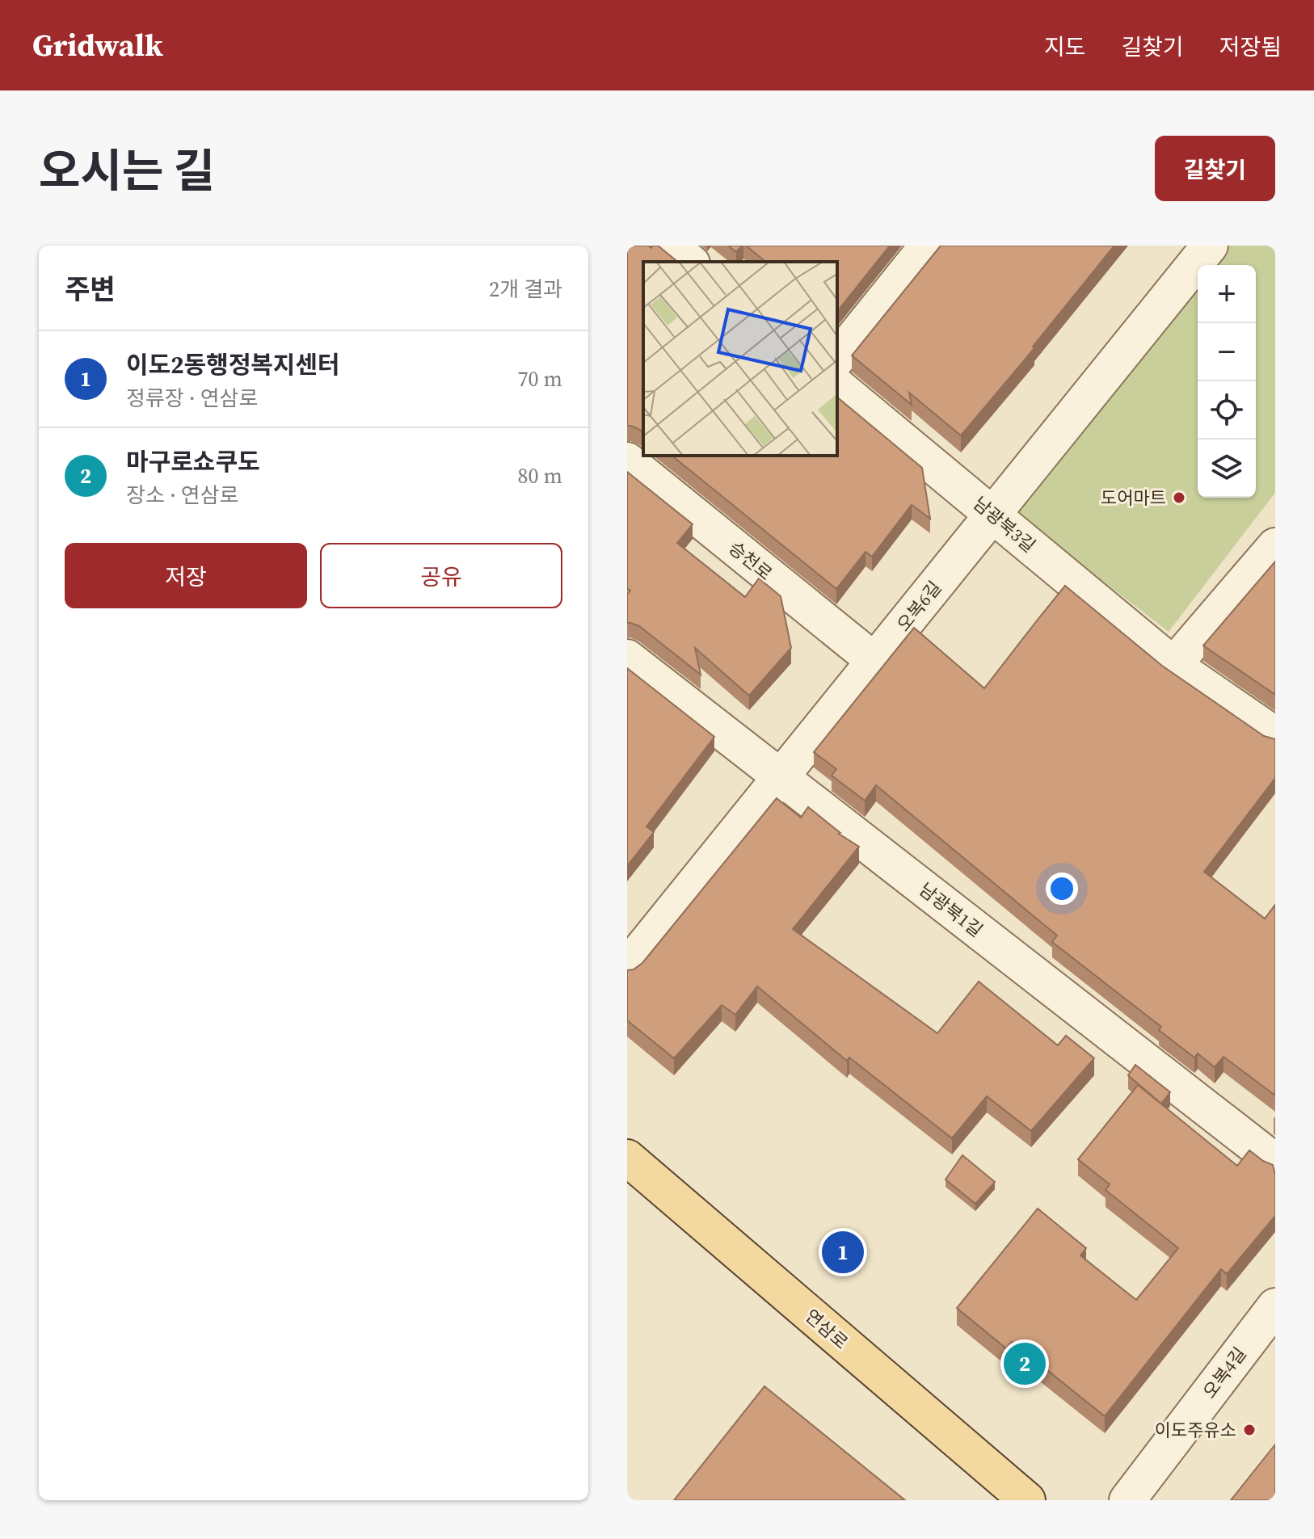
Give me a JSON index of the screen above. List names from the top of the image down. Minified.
{"streets":{"main road":["연삼로"],"street":["남광북3길","승천로","오복6길","남광북1길","오복4길"]},"crossings":[["남광북3길","오복6길"],["승천로","오복6길"],["오복6길","남광북1길"]],"places":["도어마트","이도주유소"],"page":{"header":"Gridwalk","nav":["지도","길찾기","저장됨"],"title":"오시는 길","buttons":["길찾기",["저장","공유"]],"heading":["주변","2개 결과"],"map_buttons":["+","−"],"list":[{"mark":"1","name":"이도2동행정복지센터","note":"정류장 · 연삼로","value":"70 m"},{"mark":"2","name":"마구로쇼쿠도","note":"장소 · 연삼로","value":"80 m"}],"pins":["1","2"]}}
